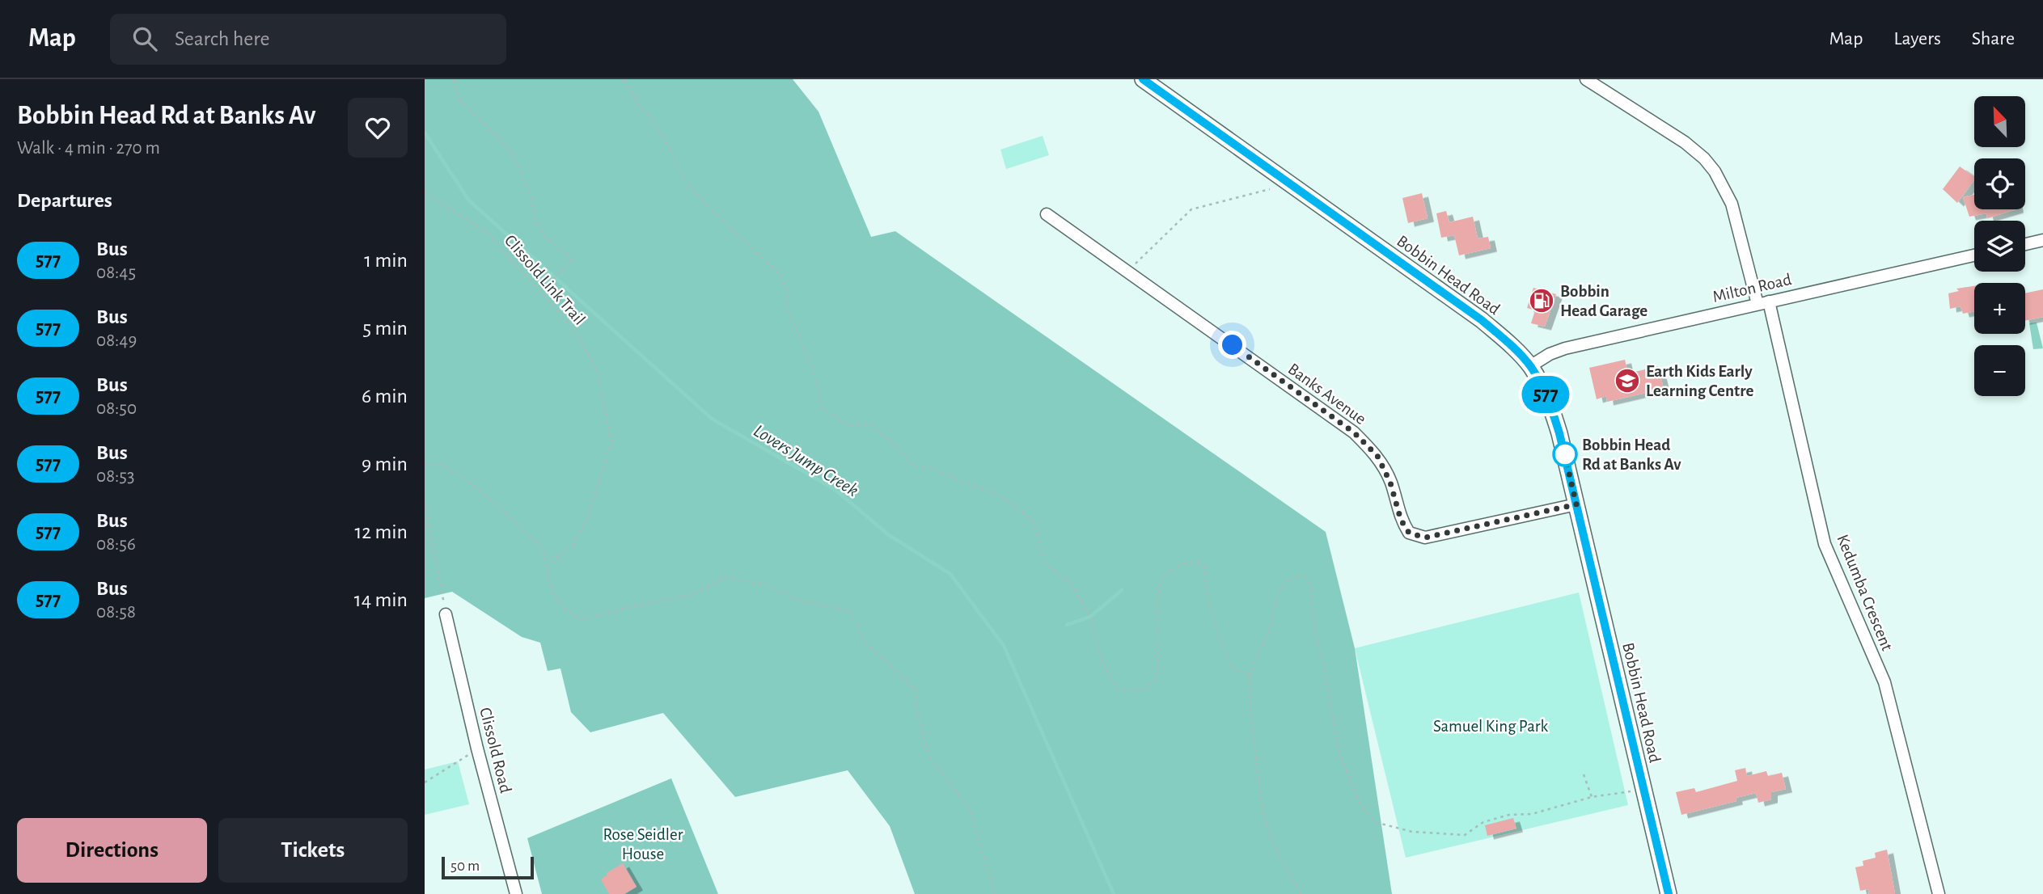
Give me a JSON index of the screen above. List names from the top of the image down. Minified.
{"streets":{"main road":["Bobbin Head Road"],"street":["Milton Road","Banks Avenue","Kedumba Crescent","Clissold Road"],"path":["Clissold Link Trail"]},"crossings":[["Bobbin Head Road","Milton Road"],["Bobbin Head Road","Banks Avenue"],["Milton Road","Kedumba Crescent"]],"water":["Lovers Jump Creek"],"parks":["Samuel King Park","Rose Seidler House"],"places":{"fuel station":["Bobbin Head Garage"],"school or university":["Earth Kids Early Learning Centre"],"other":["Bobbin Head Rd at Banks Av"]},"lines":["bus line 577"],"scale_bar":"50 m","north":"top left","page":{"header":"Map","search":"Search here","nav":["Map","Layers","Share"],"heading":[["Bobbin Head Rd at Banks Av","Walk · 4 min · 270 m"],"Departures"],"on_map":"577","map_buttons":["+","−"],"list":[{"mark":"577","name":"Bus","note":"08:45","value":"1 min"},{"mark":"577","name":"Bus","note":"08:49","value":"5 min"},{"mark":"577","name":"Bus","note":"08:50","value":"6 min"},{"mark":"577","name":"Bus","note":"08:53","value":"9 min"},{"mark":"577","name":"Bus","note":"08:56","value":"12 min"},{"mark":"577","name":"Bus","note":"08:58","value":"14 min"}],"buttons":["Directions","Tickets"],"scale":"50 m"}}
